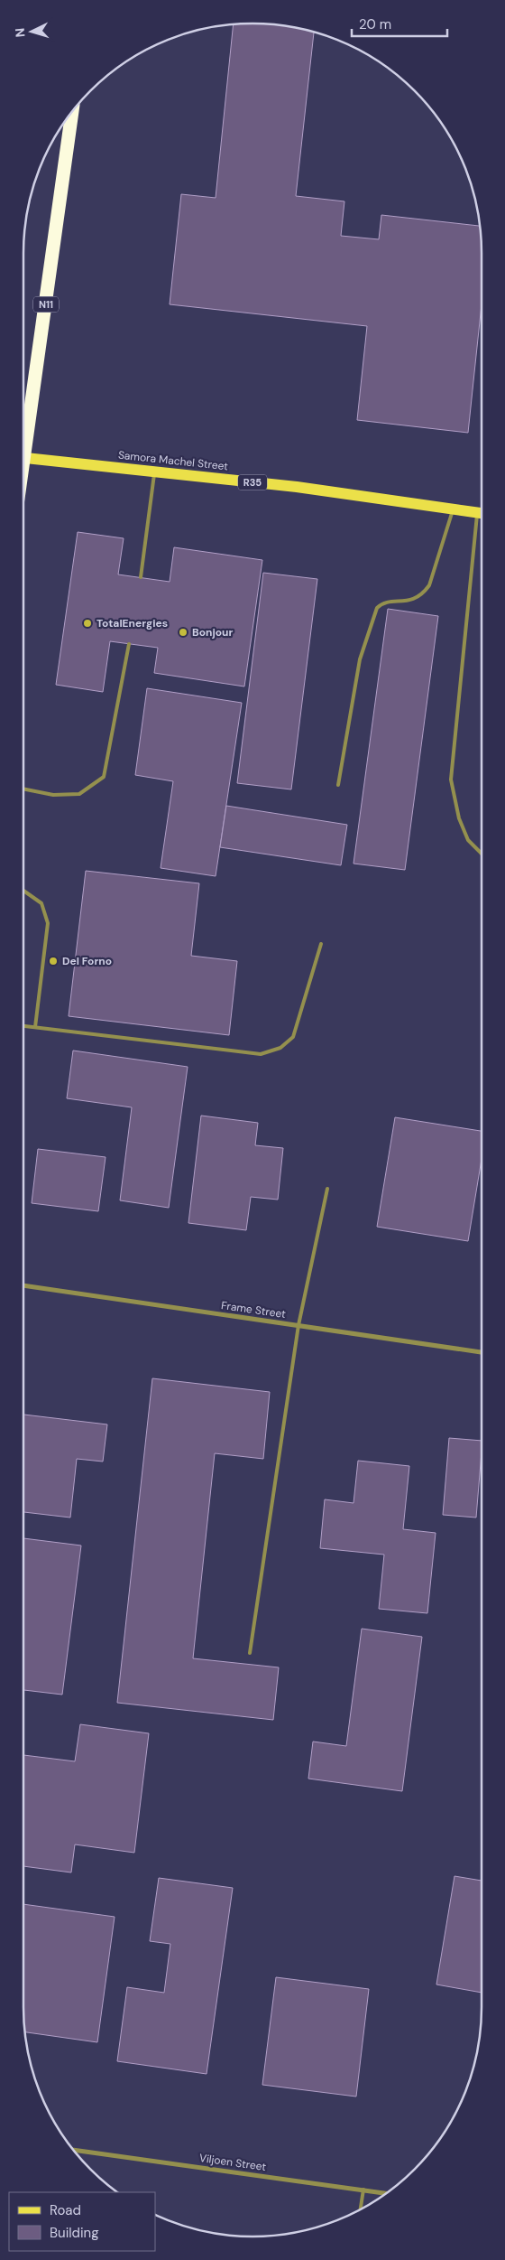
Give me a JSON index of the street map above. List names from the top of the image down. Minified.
{"streets":{"highway":["N11"],"main road":["Samora Machel Street","R35"],"street":["Frame Street","Viljoen Street"]},"places":["TotalEnergies","Bonjour","Del Forno"],"legend":["Road","Building"],"scale_bar":"20 m","north":"left"}
